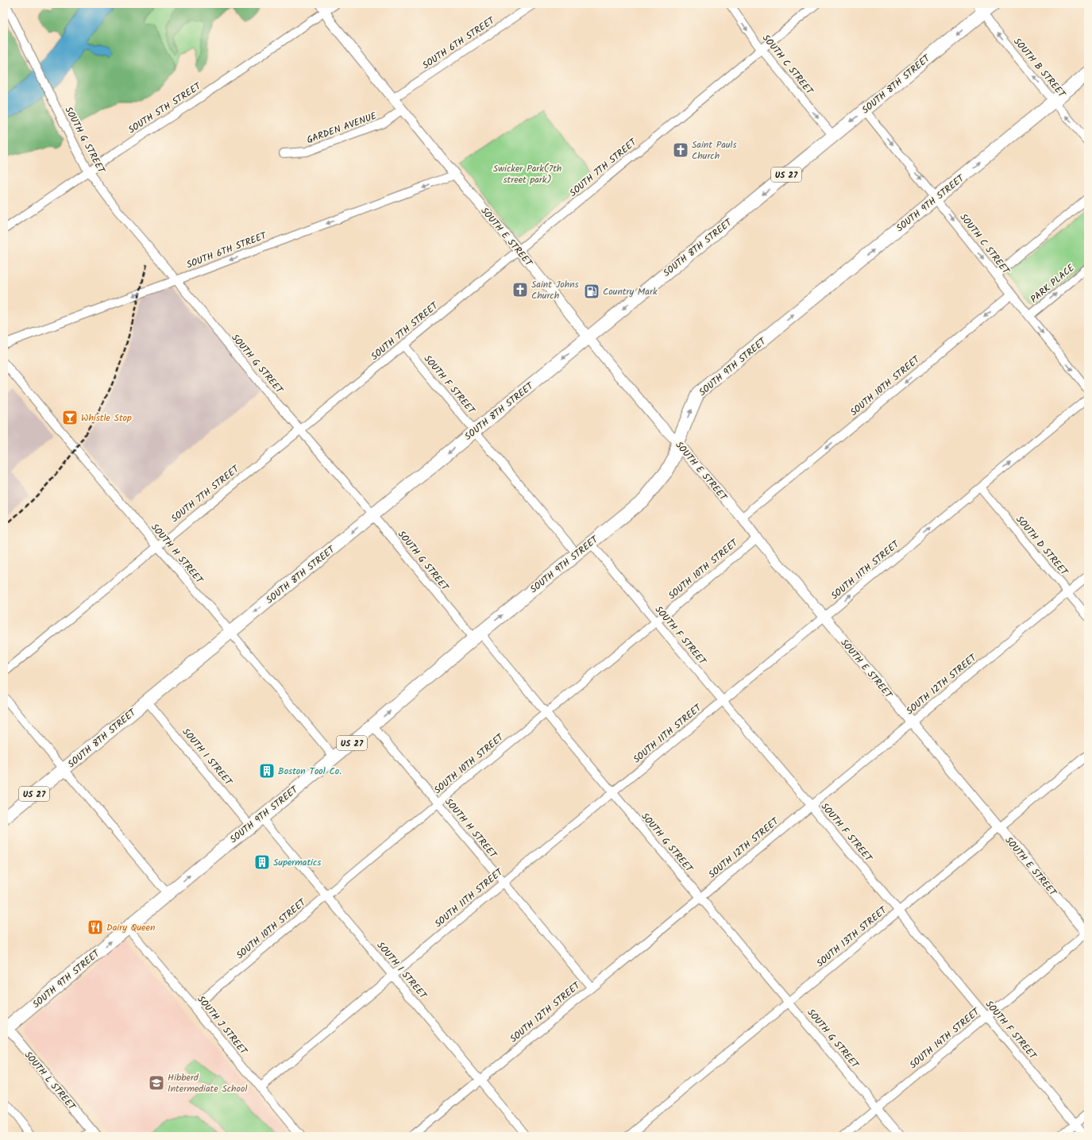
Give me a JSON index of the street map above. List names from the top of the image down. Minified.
{"streets":{"highway":["SOUTH 8TH STREET","US 27","SOUTH 9TH STREET"],"street":["SOUTH 6TH STREET","SOUTH C STREET","SOUTH B STREET","SOUTH 5TH STREET","GARDEN AVENUE","SOUTH G STREET","SOUTH 7TH STREET","SOUTH E STREET","PARK PLACE","SOUTH F STREET","SOUTH 10TH STREET","SOUTH D STREET","SOUTH H STREET","SOUTH 11TH STREET","SOUTH 12TH STREET","SOUTH I STREET","SOUTH 13TH STREET","SOUTH J STREET","SOUTH 14TH STREET","SOUTH L STREET"]},"crossings":[["SOUTH 6TH STREET","SOUTH G STREET"],["SOUTH 6TH STREET","SOUTH E STREET"],["SOUTH C STREET","SOUTH 8TH STREET"],["SOUTH C STREET","SOUTH 7TH STREET"],["SOUTH C STREET","SOUTH 9TH STREET"],["SOUTH C STREET","PARK PLACE"],["SOUTH C STREET","SOUTH 10TH STREET"],["SOUTH B STREET","SOUTH 8TH STREET"],["SOUTH B STREET","SOUTH 9TH STREET"],["SOUTH 8TH STREET","SOUTH G STREET"],["SOUTH 8TH STREET","SOUTH E STREET"],["SOUTH 8TH STREET","SOUTH F STREET"],["SOUTH 8TH STREET","SOUTH H STREET"],["SOUTH 8TH STREET","SOUTH I STREET"],["SOUTH 5TH STREET","SOUTH G STREET"],["SOUTH 5TH STREET","SOUTH E STREET"],["GARDEN AVENUE","SOUTH E STREET"],["SOUTH G STREET","SOUTH 7TH STREET"],["SOUTH G STREET","SOUTH 9TH STREET"],["SOUTH G STREET","SOUTH 10TH STREET"],["SOUTH G STREET","SOUTH 11TH STREET"],["SOUTH G STREET","SOUTH 12TH STREET"],["SOUTH G STREET","SOUTH 13TH STREET"],["SOUTH G STREET","SOUTH 14TH STREET"],["SOUTH 7TH STREET","SOUTH E STREET"],["SOUTH 7TH STREET","SOUTH F STREET"],["SOUTH 7TH STREET","SOUTH H STREET"],["SOUTH 9TH STREET","SOUTH E STREET"],["SOUTH 9TH STREET","SOUTH F STREET"],["SOUTH 9TH STREET","SOUTH H STREET"],["SOUTH 9TH STREET","SOUTH I STREET"],["SOUTH 9TH STREET","SOUTH J STREET"],["SOUTH 9TH STREET","SOUTH L STREET"],["SOUTH E STREET","SOUTH 10TH STREET"],["SOUTH E STREET","SOUTH 11TH STREET"],["SOUTH E STREET","SOUTH 12TH STREET"],["SOUTH E STREET","SOUTH 13TH STREET"],["SOUTH E STREET","SOUTH 14TH STREET"],["SOUTH F STREET","SOUTH 10TH STREET"],["SOUTH F STREET","SOUTH 11TH STREET"],["SOUTH F STREET","SOUTH 12TH STREET"],["SOUTH F STREET","SOUTH 13TH STREET"],["SOUTH F STREET","SOUTH 14TH STREET"],["SOUTH 10TH STREET","SOUTH H STREET"],["SOUTH 10TH STREET","SOUTH I STREET"],["SOUTH 10TH STREET","SOUTH J STREET"],["SOUTH D STREET","SOUTH 11TH STREET"],["SOUTH D STREET","SOUTH 12TH STREET"],["SOUTH H STREET","SOUTH 11TH STREET"],["SOUTH H STREET","SOUTH 12TH STREET"],["SOUTH 11TH STREET","SOUTH I STREET"],["SOUTH 11TH STREET","SOUTH J STREET"],["SOUTH 12TH STREET","SOUTH I STREET"]],"one_way":["SOUTH 6TH STREET","SOUTH C STREET","SOUTH B STREET","SOUTH 8TH STREET","SOUTH 9TH STREET"],"parks":["Swicker Park(7th street park)"],"places":{"church":["Saint Pauls Church","Saint Johns Church"],"fuel station":["Country Mark"],"bar":["Whistle Stop"],"building":["Boston Tool Co.","Supermatics"],"restaurant":["Dairy Queen"],"school or university":["Hibberd Intermediate School"]}}
